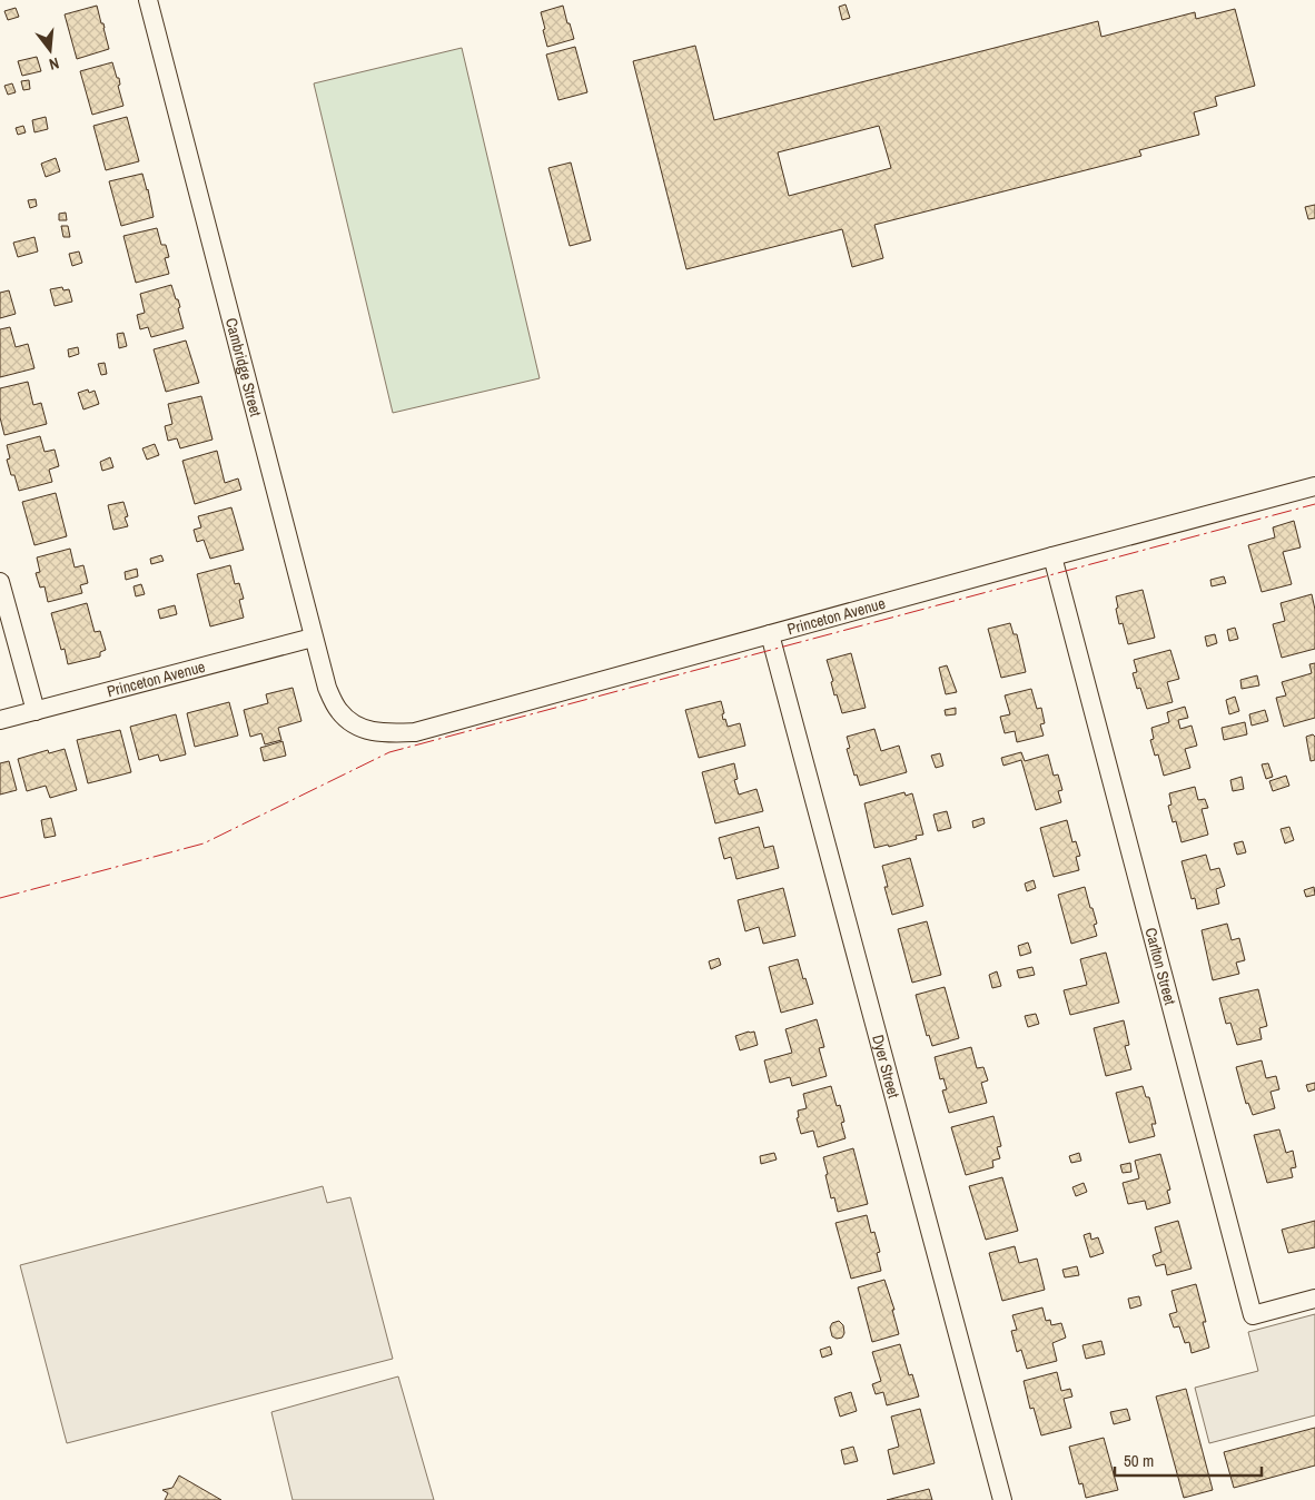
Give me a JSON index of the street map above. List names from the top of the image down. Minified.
{"streets":{"street":["Cambridge Street","Princeton Avenue","Carlton Street","Dyer Street"]},"crossings":[["Cambridge Street","Princeton Avenue"],["Princeton Avenue","Carlton Street"],["Princeton Avenue","Dyer Street"]],"scale_bar":"50 m","north":"bottom"}
